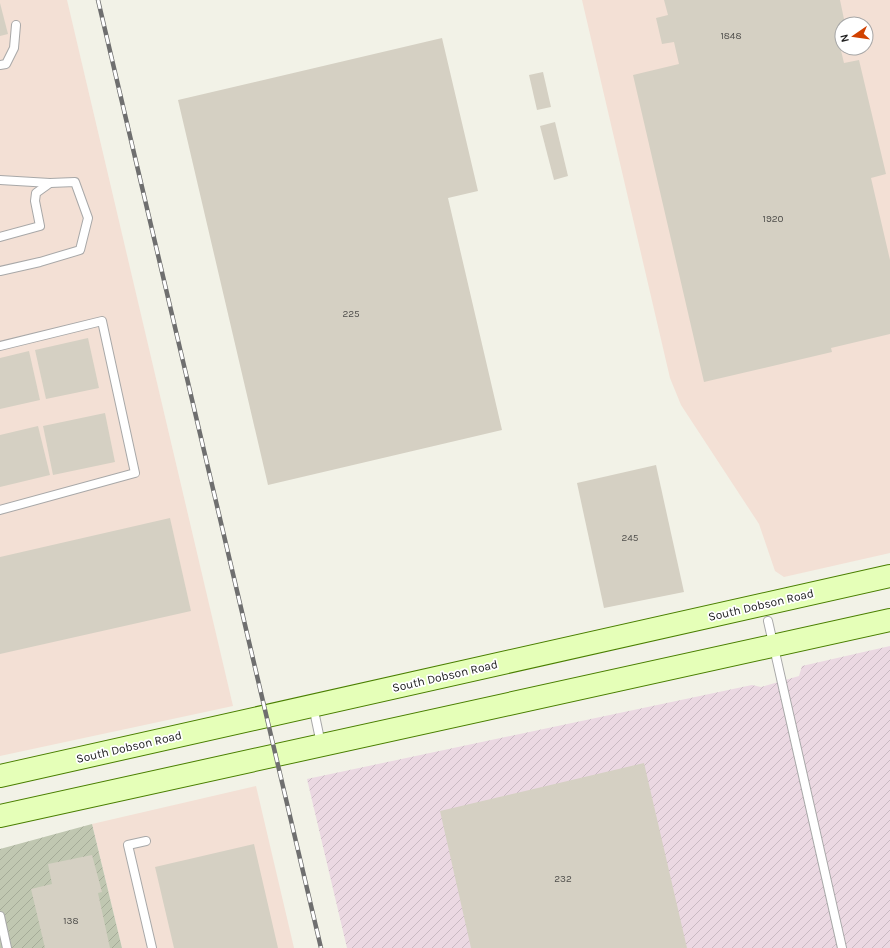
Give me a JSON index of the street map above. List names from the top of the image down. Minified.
{"streets":{"main road":["South Dobson Road"]},"house_numbers":["1848","1920","225","245","232","138"],"north":"left"}
